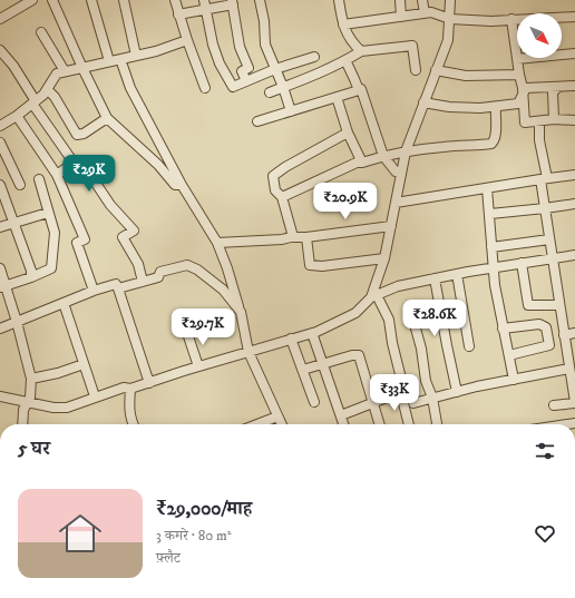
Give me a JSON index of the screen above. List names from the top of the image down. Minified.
{"north":"bottom right","page":{"price":["₹29K","₹20.9K","₹28.6K","₹29.7K","₹33K"],"heading":"5 घर","list":[{"name":"₹29,000/माह","note":"3 कमरे · 80 m² · फ़्लैट"}]}}
